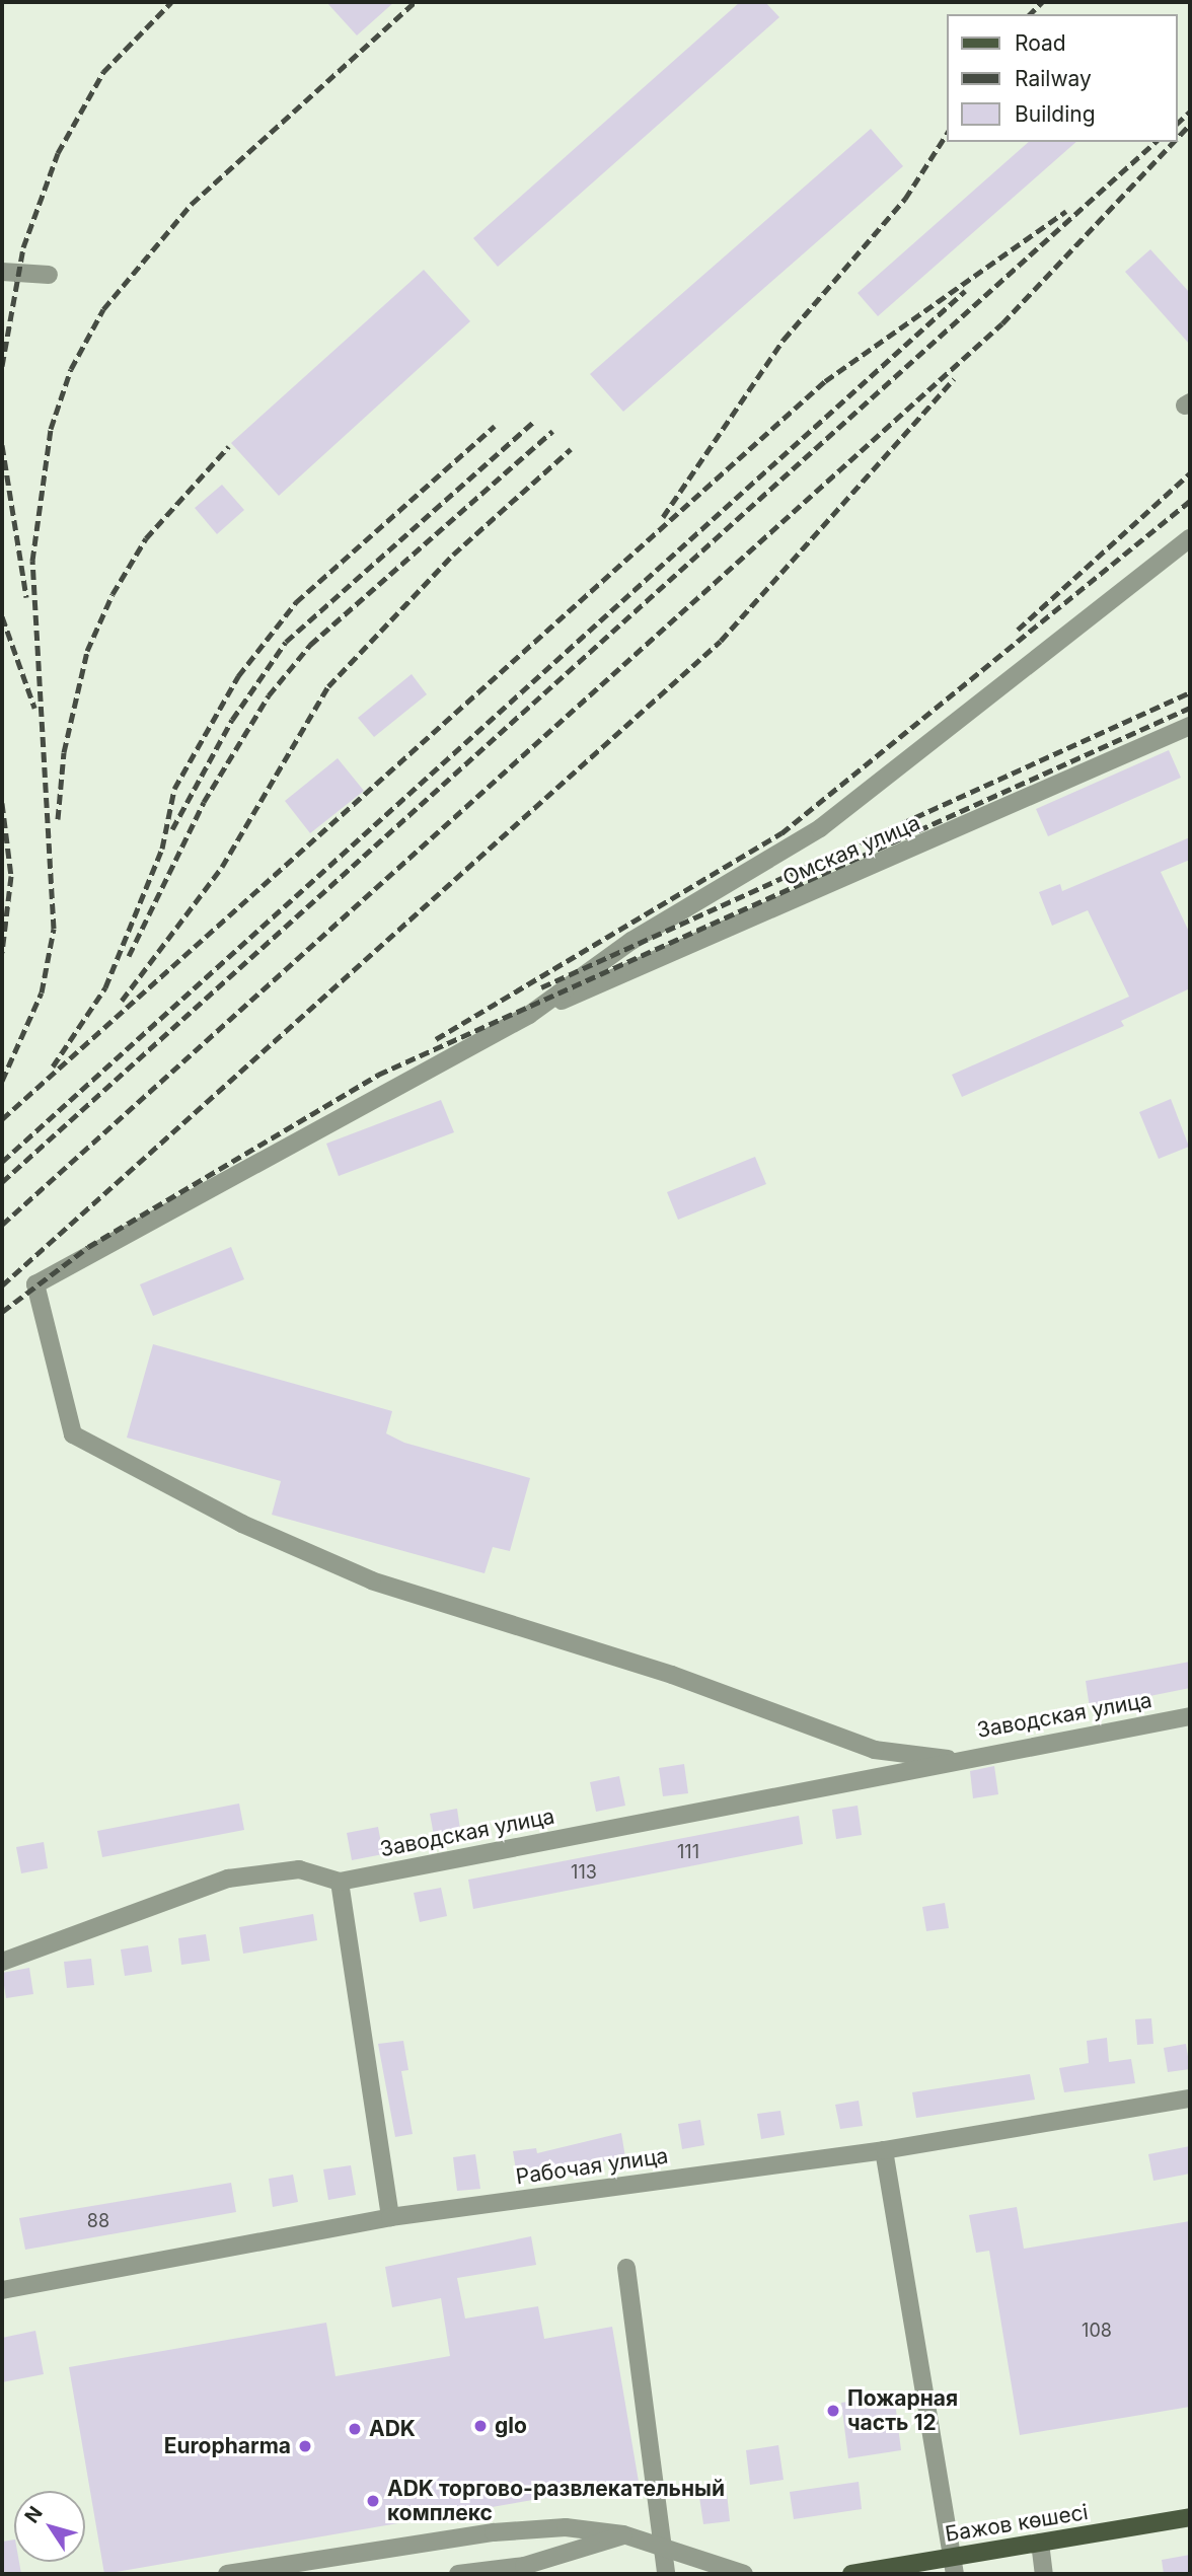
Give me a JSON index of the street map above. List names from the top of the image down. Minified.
{"streets":{"main road":["Бажов көшесі"],"street":["Омская улица","Заводская улица","Рабочая улица"]},"crossings":[["Омская улица","Заводская улица"]],"places":["Пожарная часть 12","glo","ADK","Europharma","ADK торгово-развлекательный комплекс"],"house_numbers":["111","113","88","108"],"legend":["Road","Railway","Building"],"north":"top left"}
